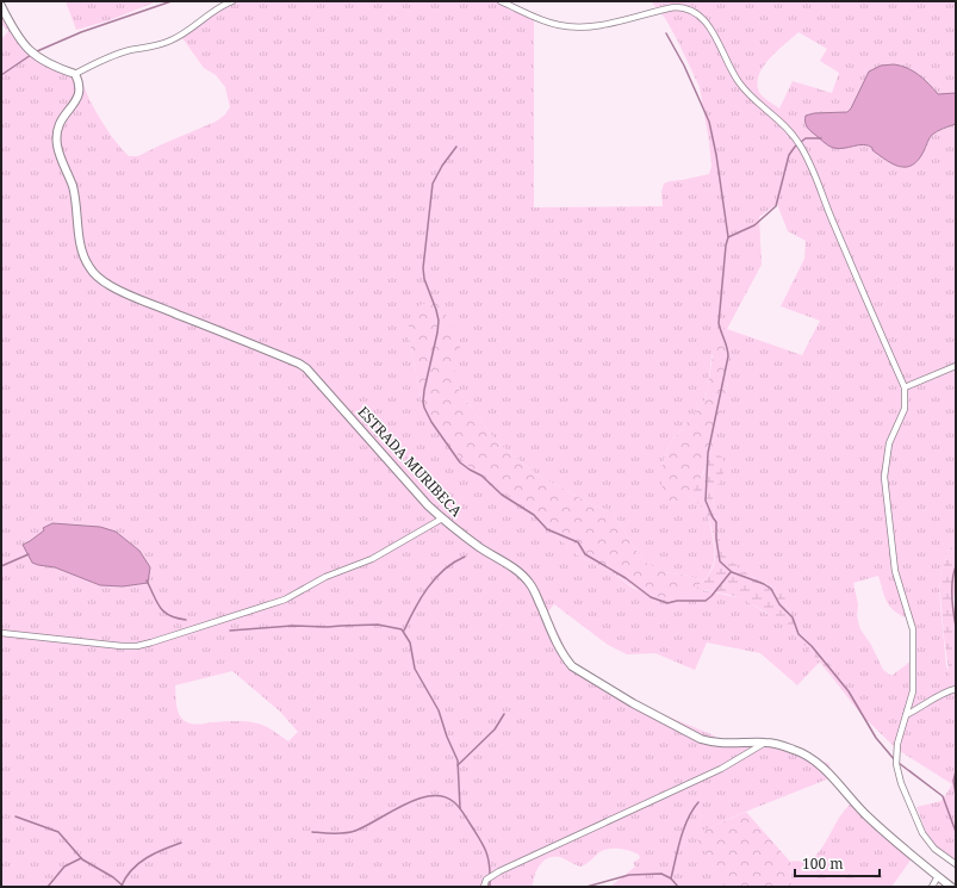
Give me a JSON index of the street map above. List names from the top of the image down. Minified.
{"streets":{"street":["ESTRADA MURIBECA"]},"scale_bar":"100 m"}
